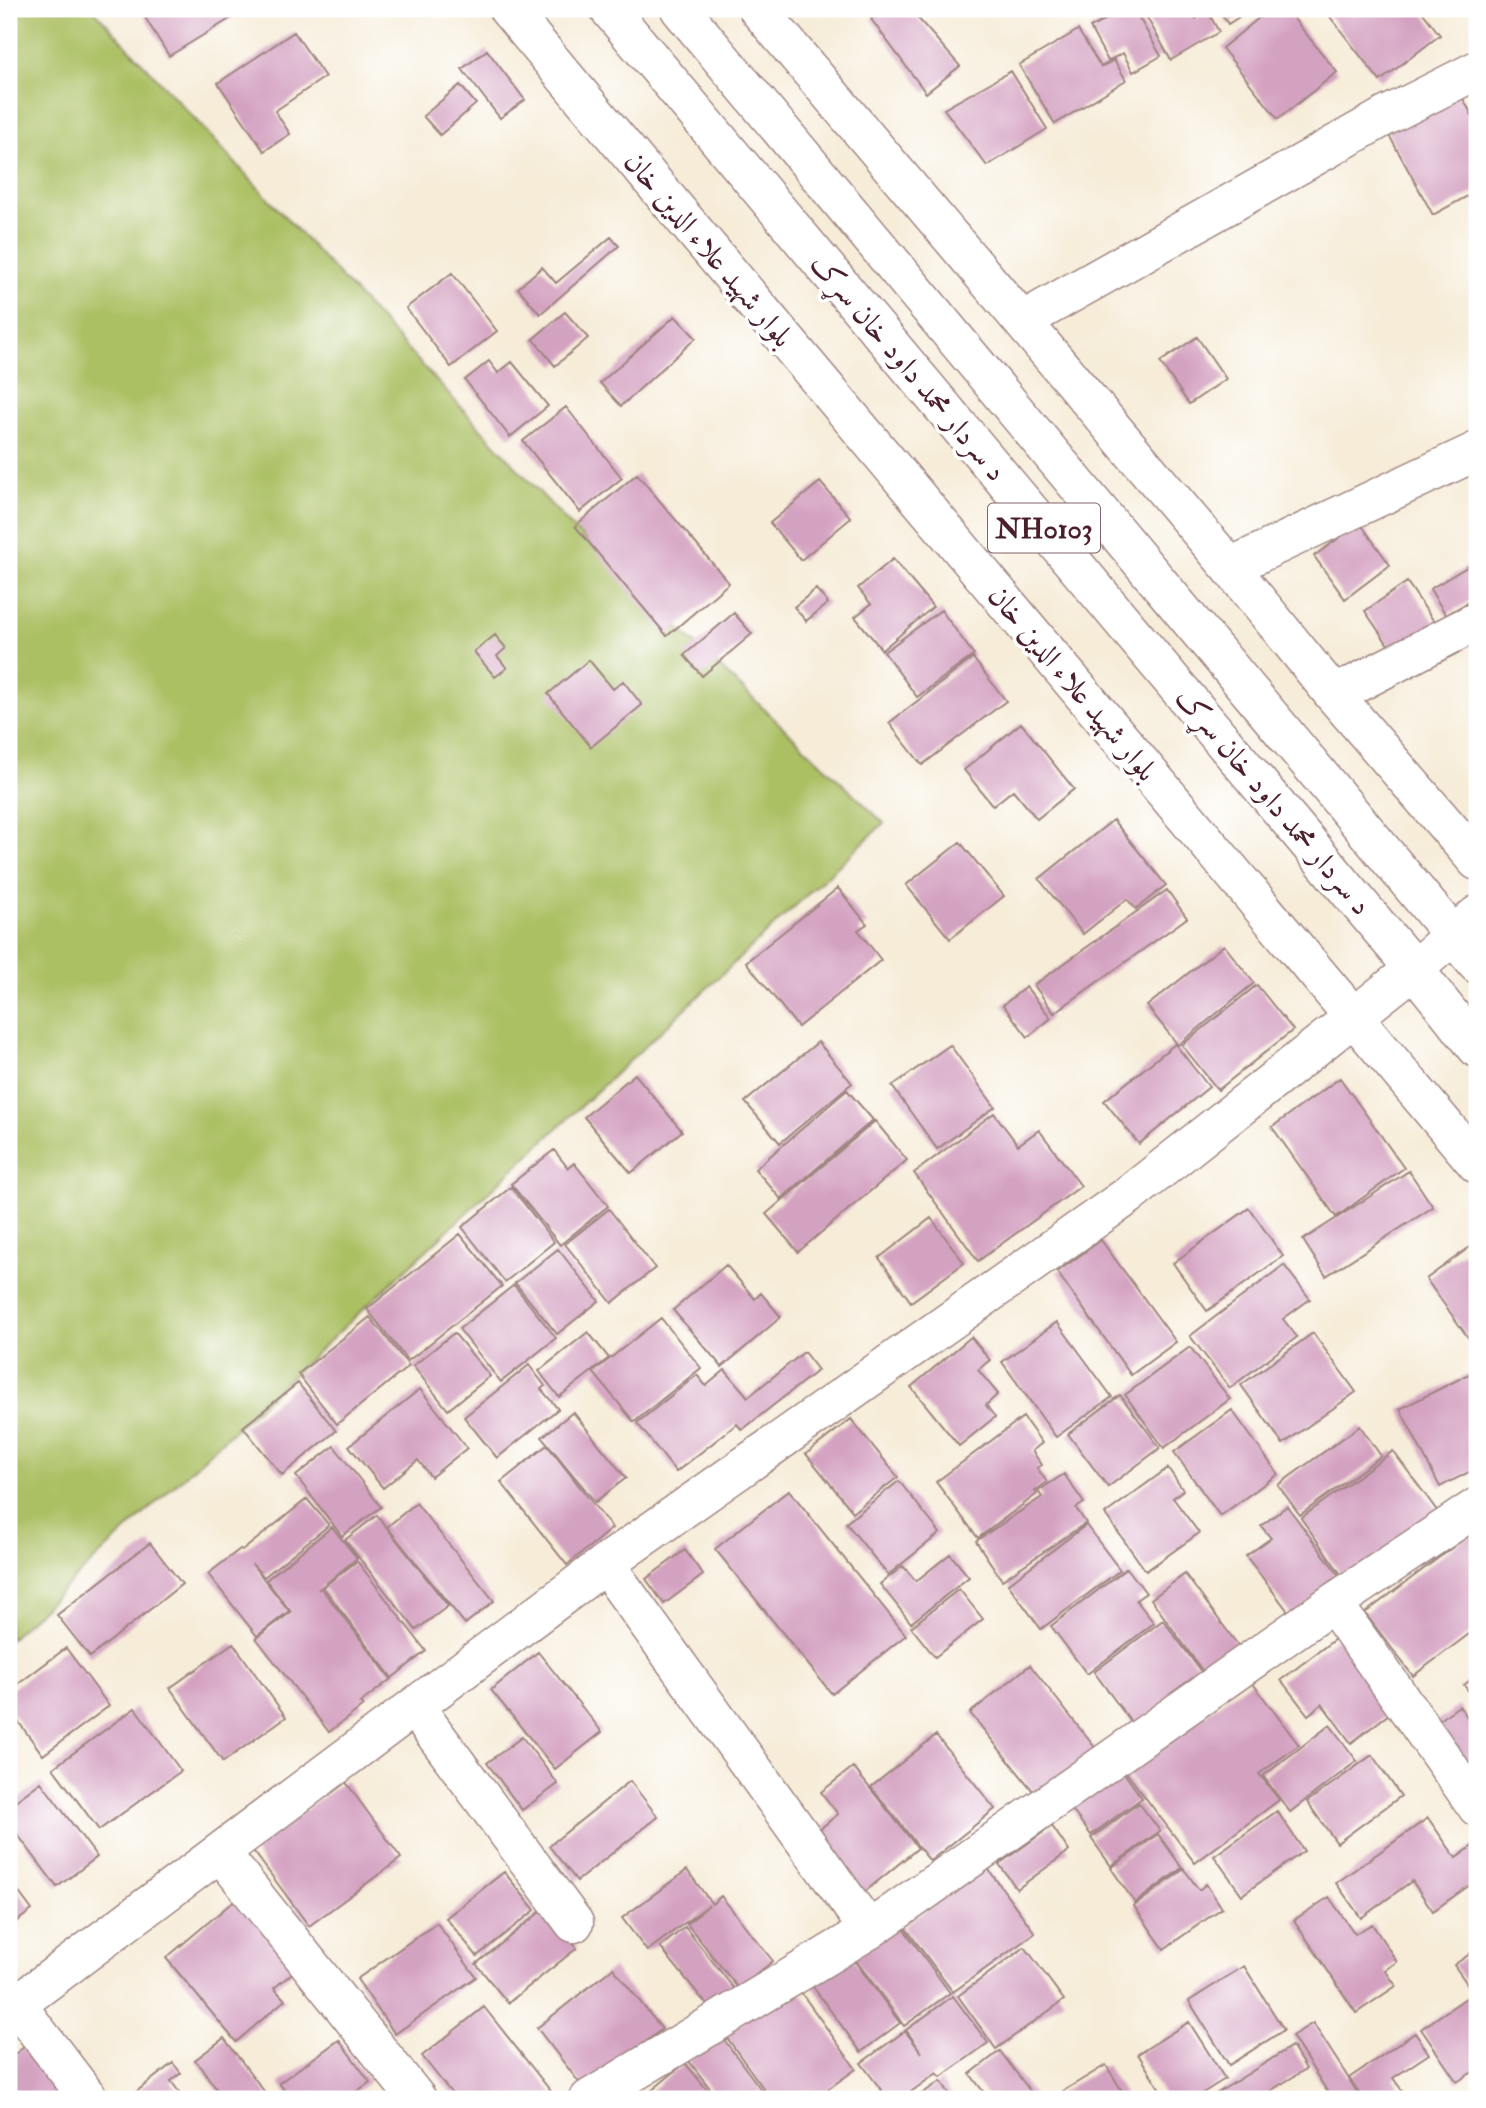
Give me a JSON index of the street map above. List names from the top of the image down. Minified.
{"streets":{"main road":["بلوار شهید علاء الدین خان","د سردار محمد داود خان سړک","NH0103"]}}
